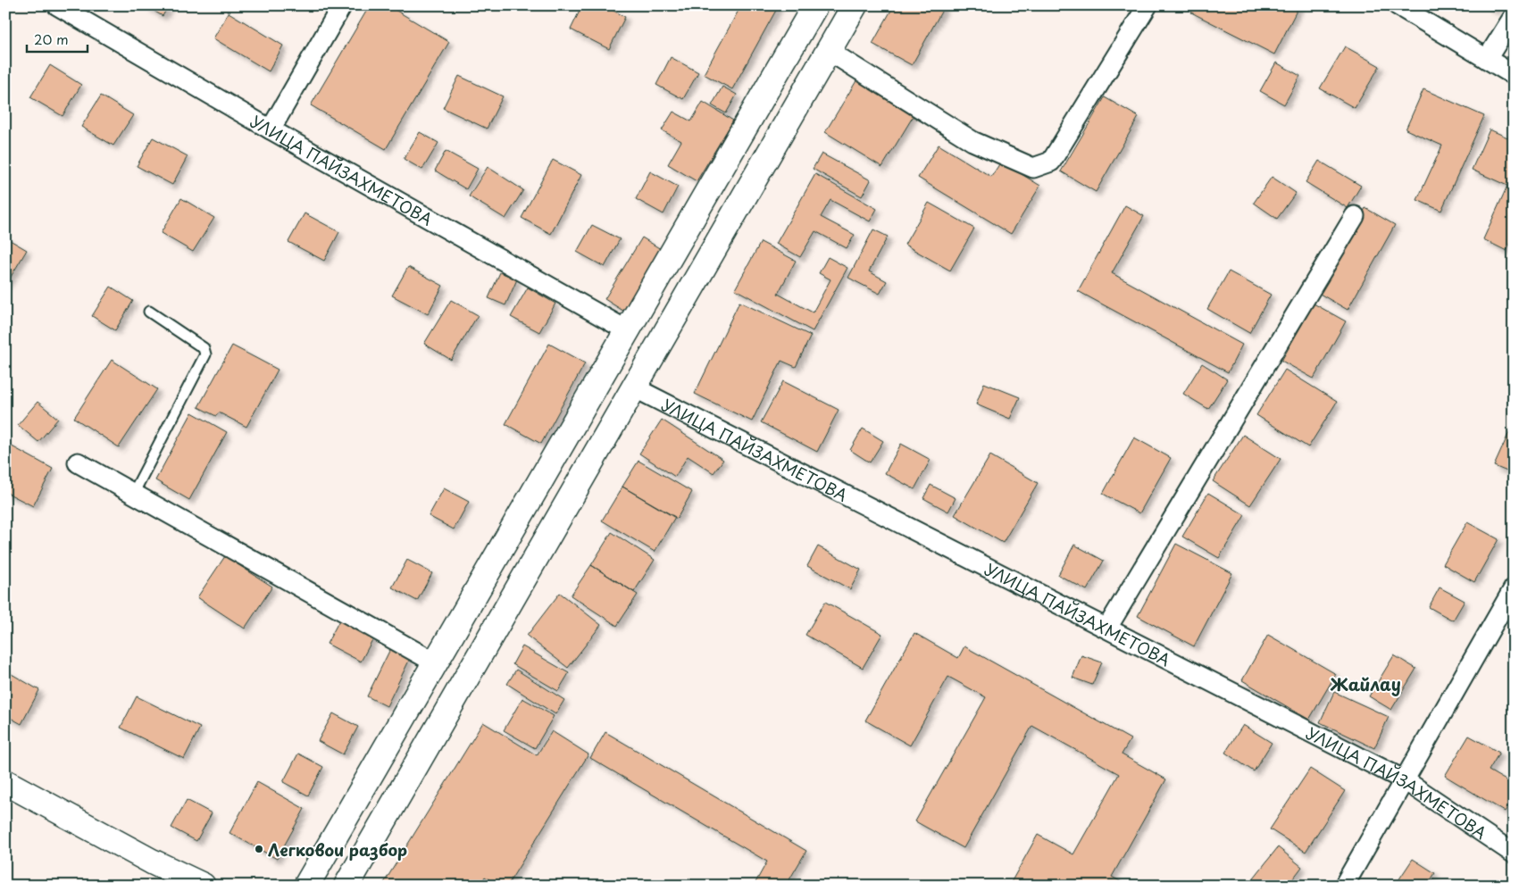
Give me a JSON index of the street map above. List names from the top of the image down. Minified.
{"streets":{"street":["УЛИЦА ПАЙЗАХМЕТОВА"]},"districts":["Жайлау"],"places":["Легковои разбор"],"scale_bar":"20 m"}
